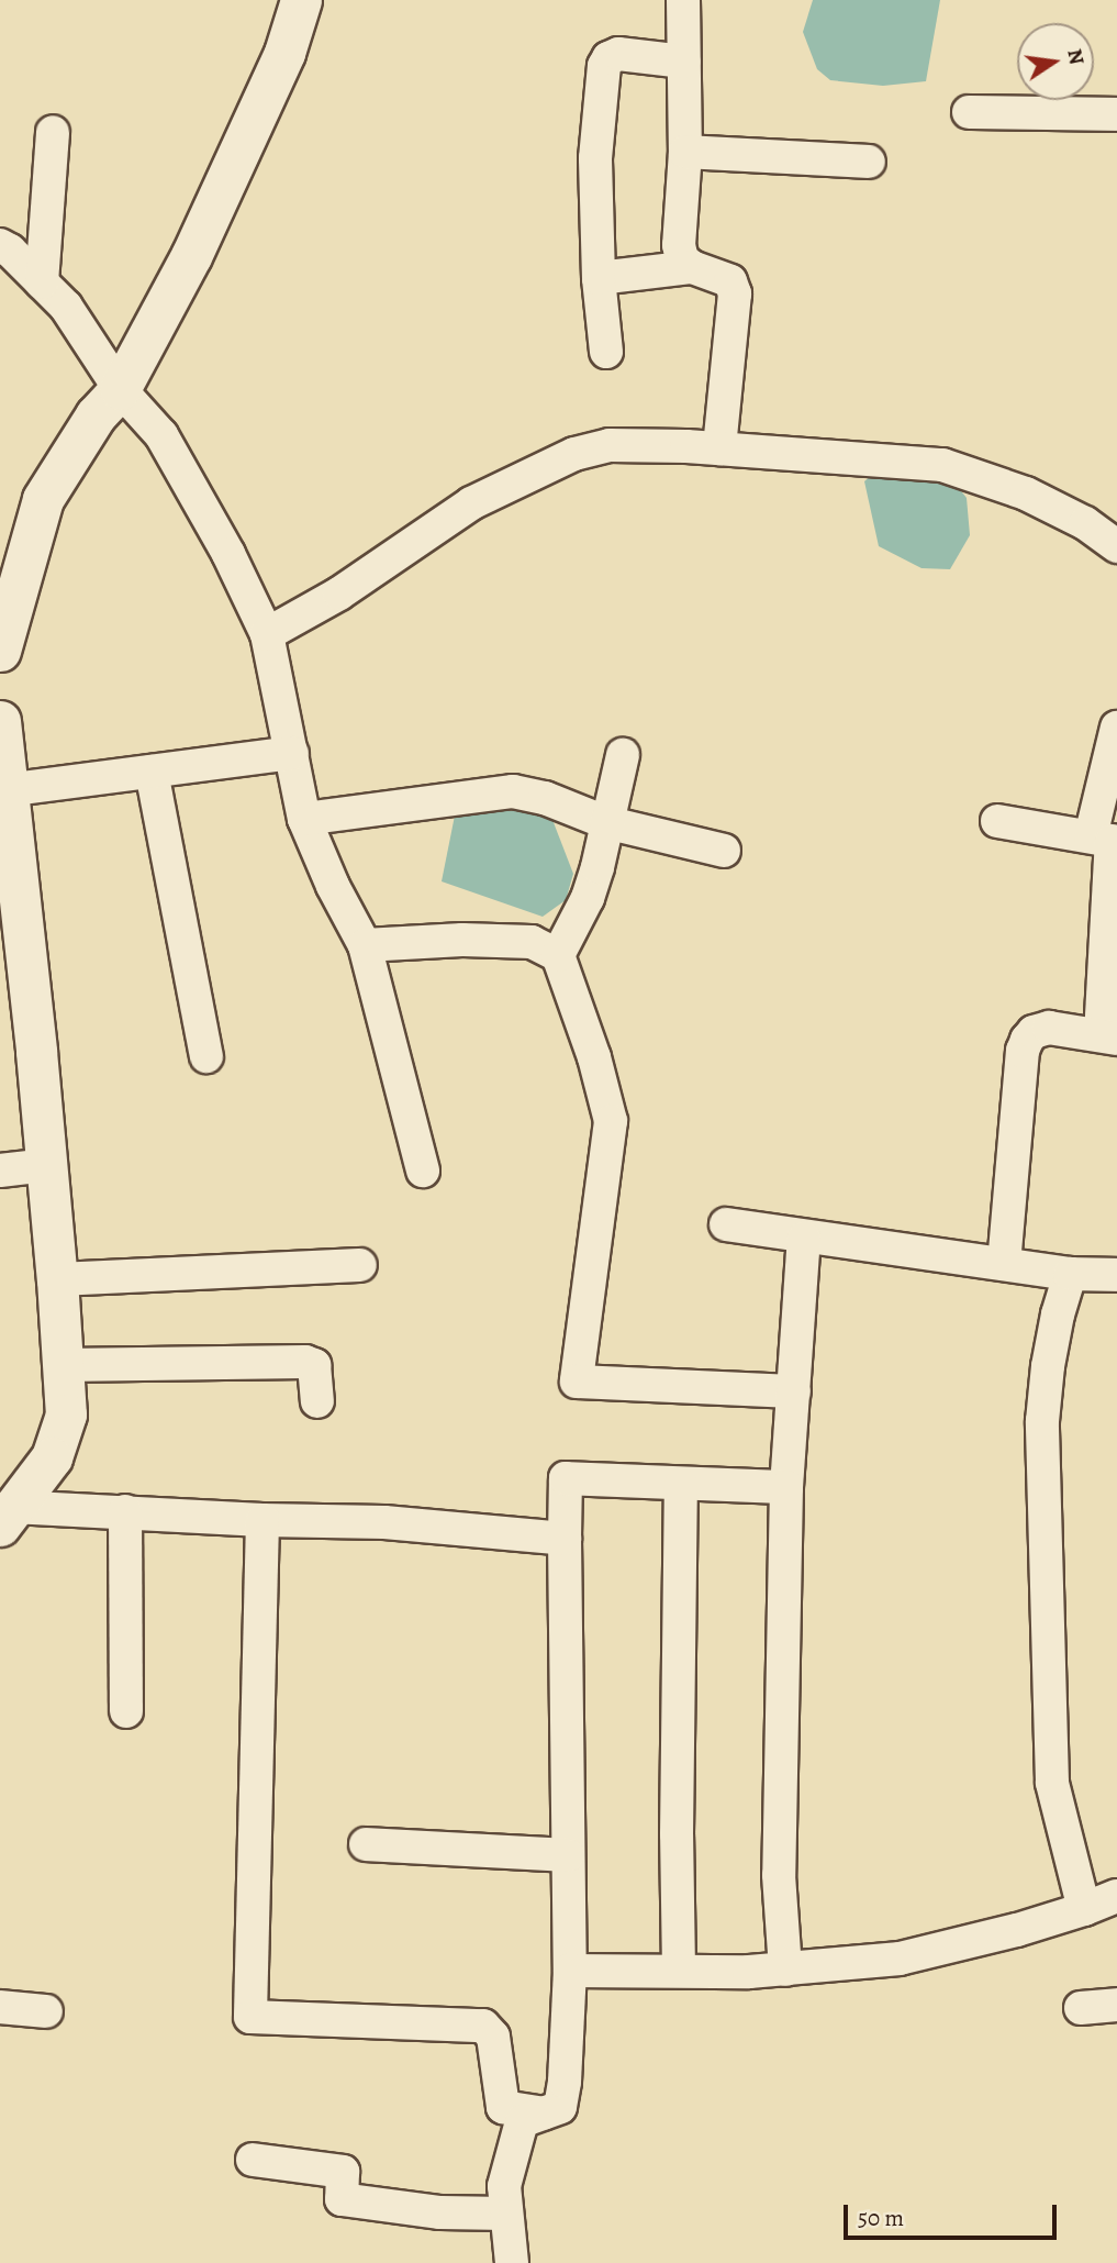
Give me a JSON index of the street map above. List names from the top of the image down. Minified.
{"scale_bar":"50 m","north":"right"}
